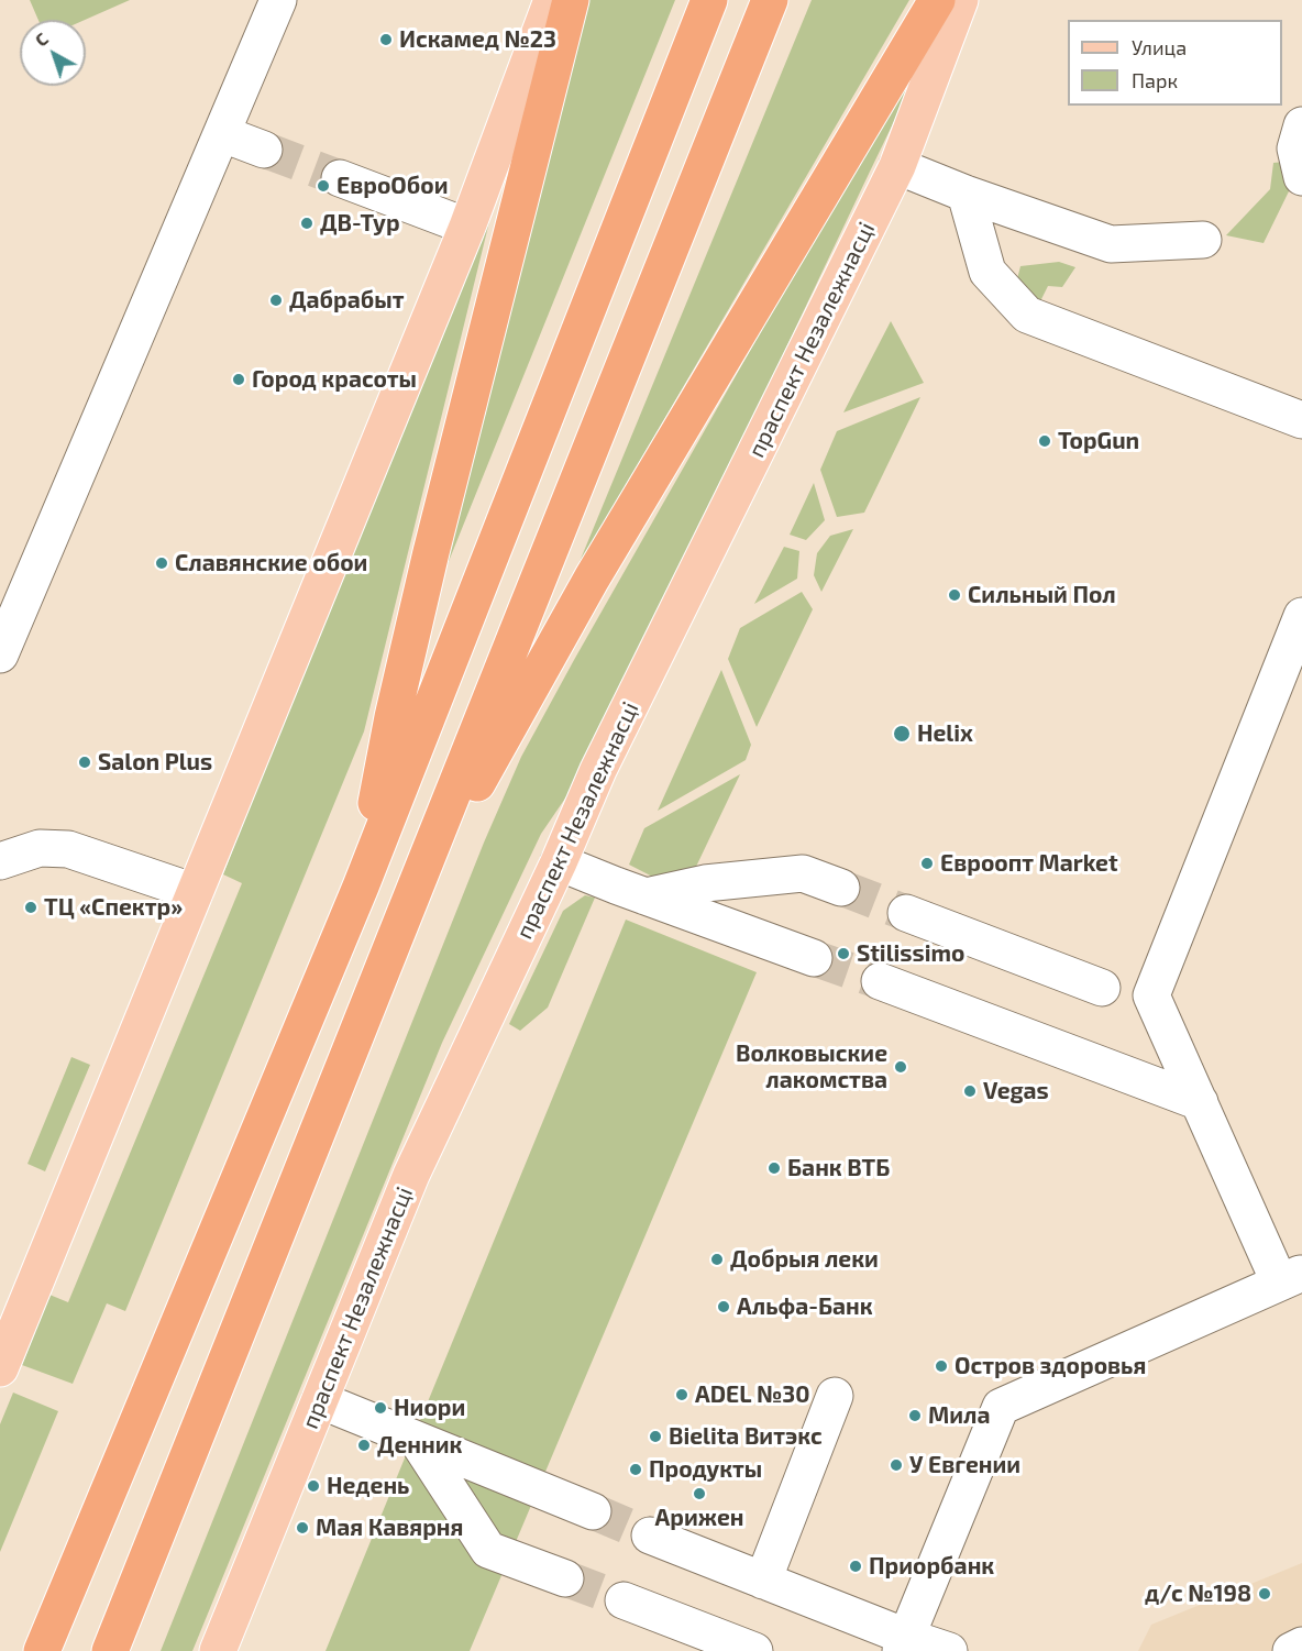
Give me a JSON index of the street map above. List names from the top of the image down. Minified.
{"streets":{"main road":["праспект Незалежнасці"]},"places":["Искамед №23","ЕвроОбои","ДВ-Тур","Дабрабыт","Город красоты","TopGun","Славянские обои","Сильный Пол","Helix","Salon Plus","Евроопт Market","ТЦ «Спектр»","Stilissimo","Волковыские лакомства","Vegas","Банк ВТБ","Добрыя леки","Альфа-Банк","Остров здоровья","ADEL №30","Ниори","Мила","Bielita Витэкс","Денник","У Евгении","Продукты","Недень","Арижен","Мая Кавярня","Приорбанк","д/с №198"],"legend":["Улица","Парк"],"north":"top left"}
